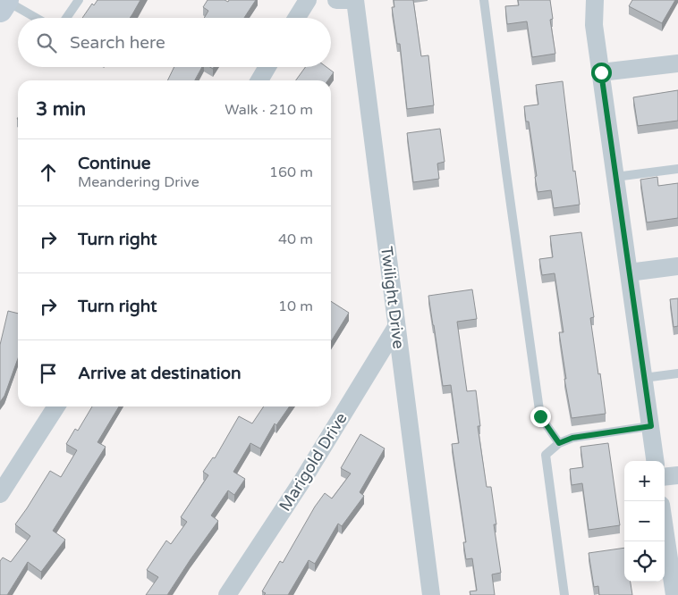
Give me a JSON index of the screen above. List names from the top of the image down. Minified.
{"streets":{"street":["Twilight Drive","Marigold Drive"]},"crossings":[["Twilight Drive","Marigold Drive"]],"page":{"search":"Search here","heading":["3 min","Walk · 210 m"],"list":[["Continue","Meandering Drive","160 m"],["Turn right","40 m"],["Turn right","10 m"],"Arrive at destination"],"map_buttons":["+","−"]}}
